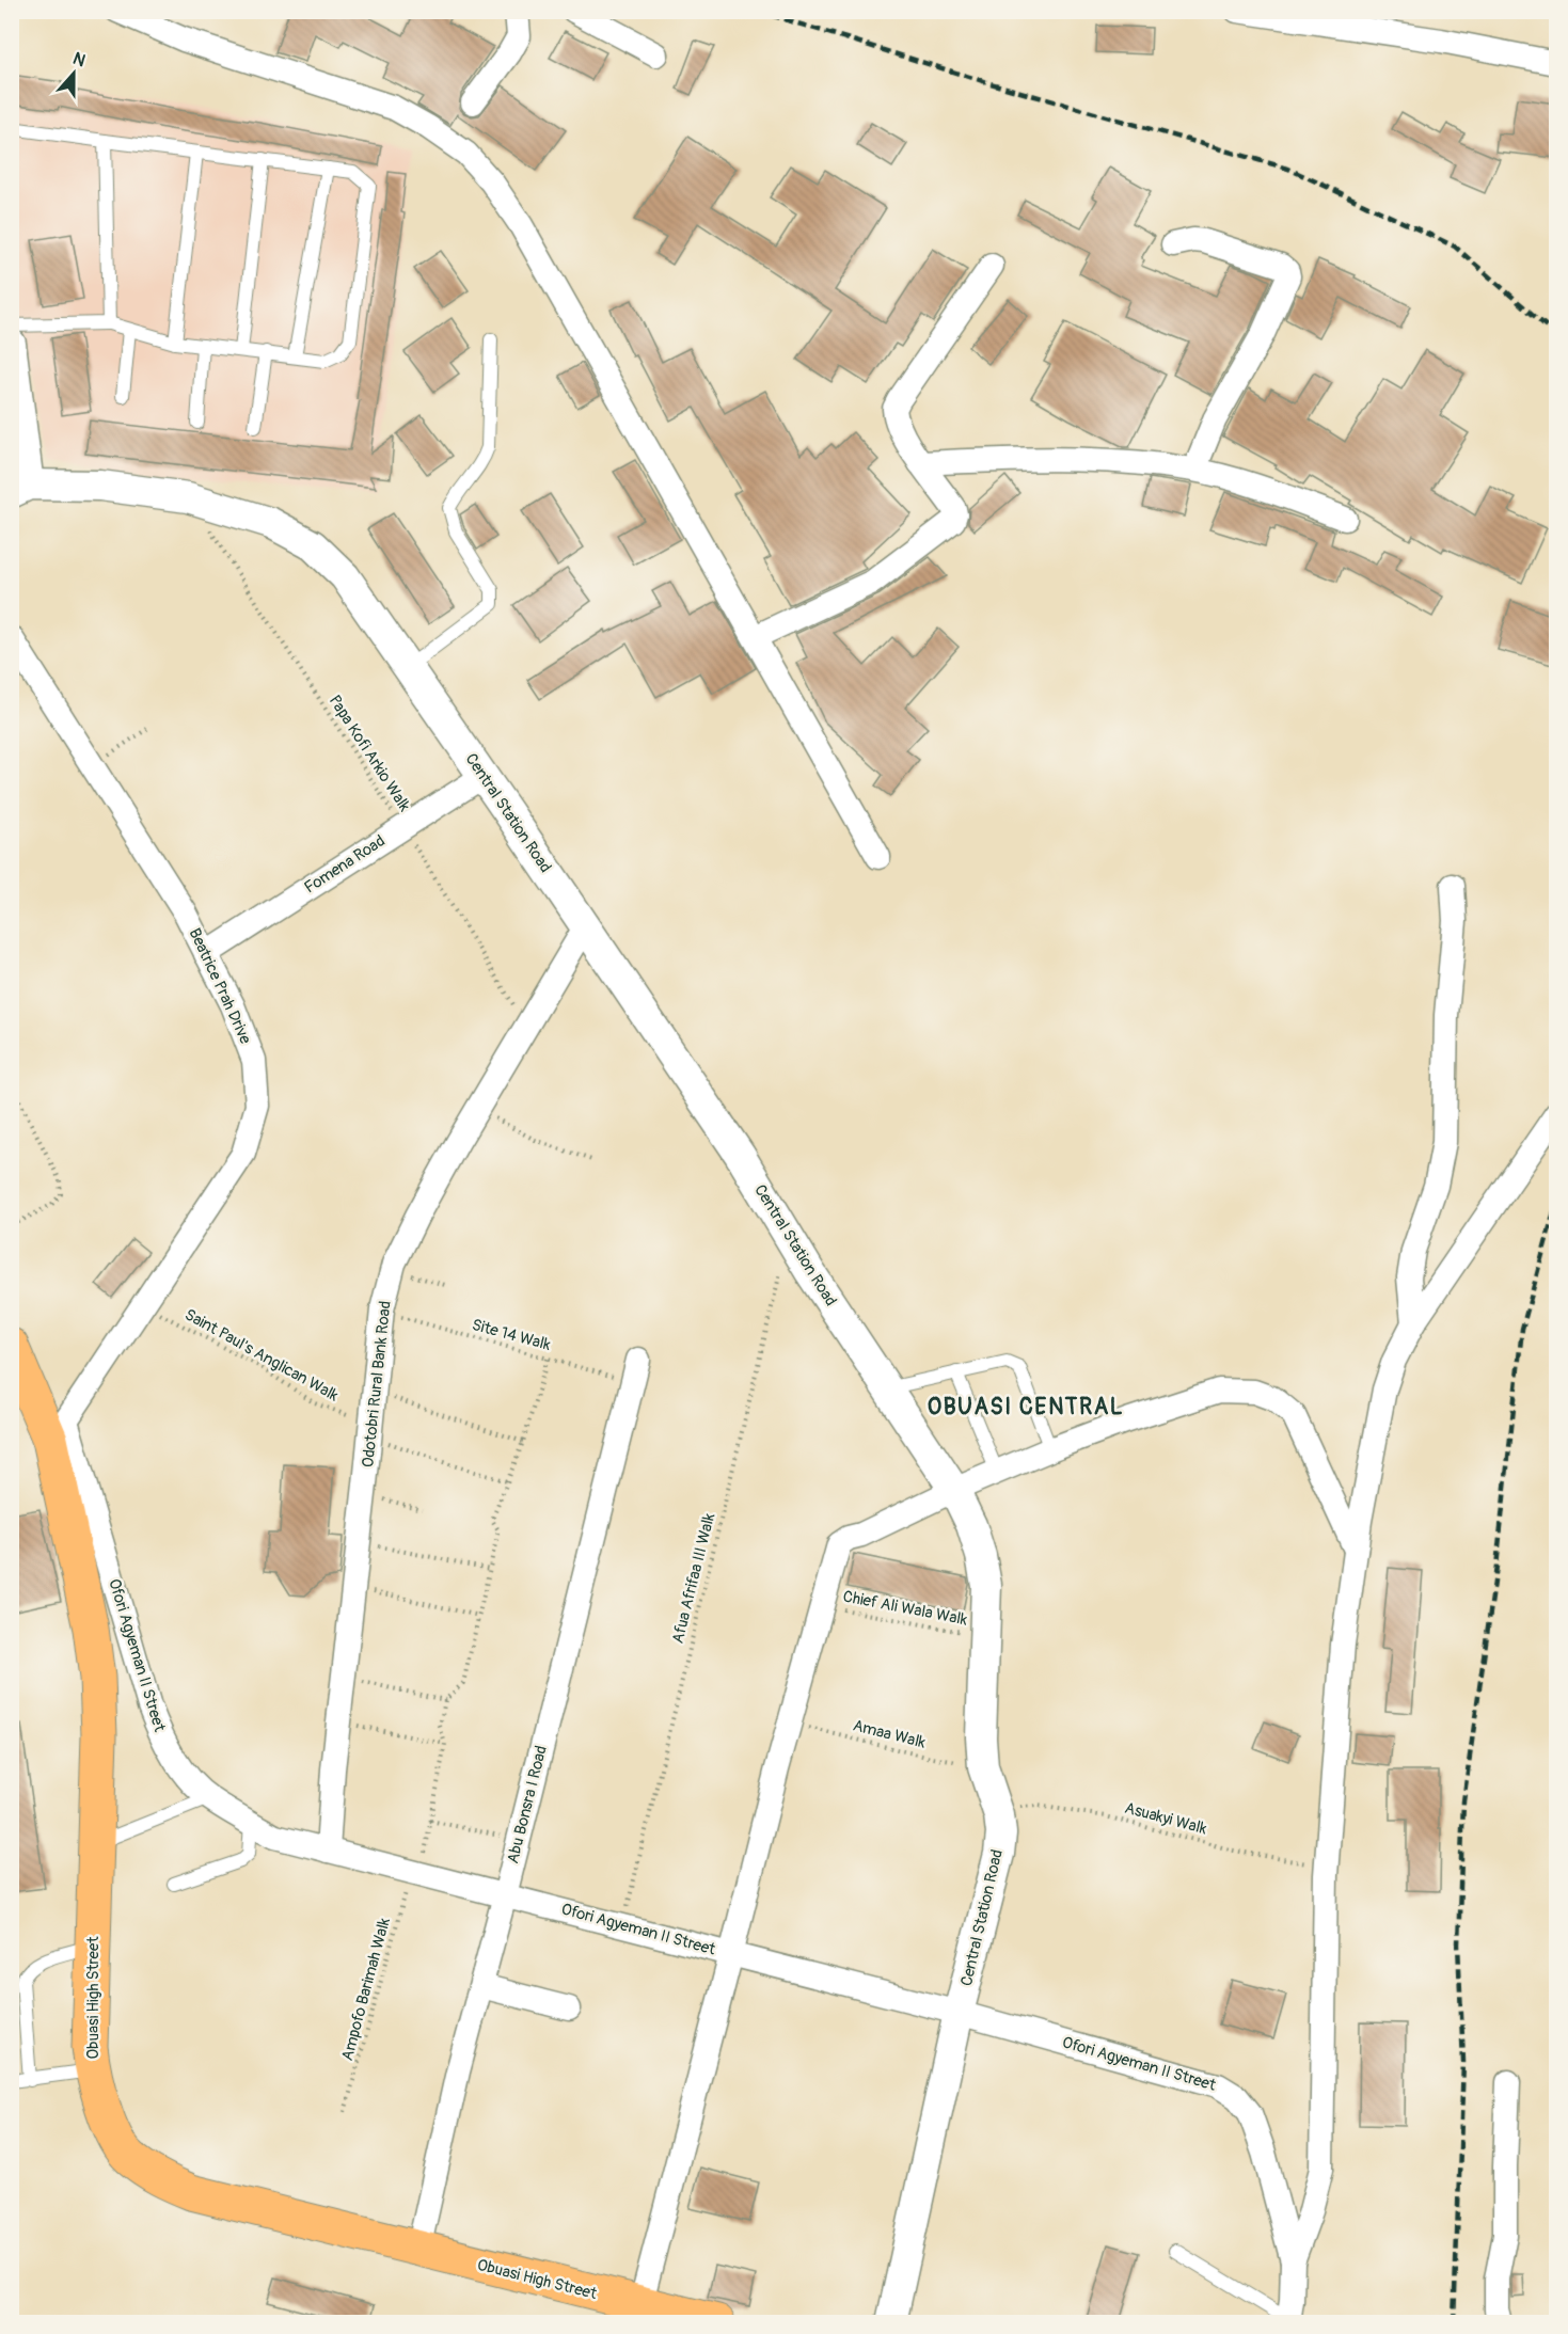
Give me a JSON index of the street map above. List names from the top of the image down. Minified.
{"streets":{"main road":["Obuasi High Street"],"street":["Central Station Road","Fomena Road","Beatrice Prah Drive","Odotobri Rural Bank Road","Ofori Agyeman II Street","Abu Bonsra I Road"],"path":["Papa Kofi Arkio Walk","Site 14 Walk","Saint Paul's Anglican Walk","Afua Afrifaa III Walk","Chief Ali Wala Walk","Amaa Walk","Asuakyi Walk","Ampofo Barimah Walk"]},"crossings":[["Papa Kofi Arkio Walk","Central Station Road"],["Papa Kofi Arkio Walk","Fomena Road"],["Papa Kofi Arkio Walk","Odotobri Rural Bank Road"],["Central Station Road","Fomena Road"],["Central Station Road","Odotobri Rural Bank Road"],["Central Station Road","Afua Afrifaa III Walk"],["Central Station Road","Chief Ali Wala Walk"],["Central Station Road","Ofori Agyeman II Street"],["Central Station Road","Amaa Walk"],["Central Station Road","Asuakyi Walk"],["Fomena Road","Beatrice Prah Drive"],["Beatrice Prah Drive","Saint Paul's Anglican Walk"],["Beatrice Prah Drive","Ofori Agyeman II Street"],["Beatrice Prah Drive","Obuasi High Street"],["Site 14 Walk","Odotobri Rural Bank Road"],["Site 14 Walk","Abu Bonsra I Road"],["Saint Paul's Anglican Walk","Odotobri Rural Bank Road"],["Odotobri Rural Bank Road","Ofori Agyeman II Street"],["Afua Afrifaa III Walk","Ofori Agyeman II Street"],["Ofori Agyeman II Street","Abu Bonsra I Road"],["Ofori Agyeman II Street","Ampofo Barimah Walk"],["Ofori Agyeman II Street","Obuasi High Street"],["Abu Bonsra I Road","Obuasi High Street"]],"districts":["OBUASI CENTRAL"],"north":"top"}
